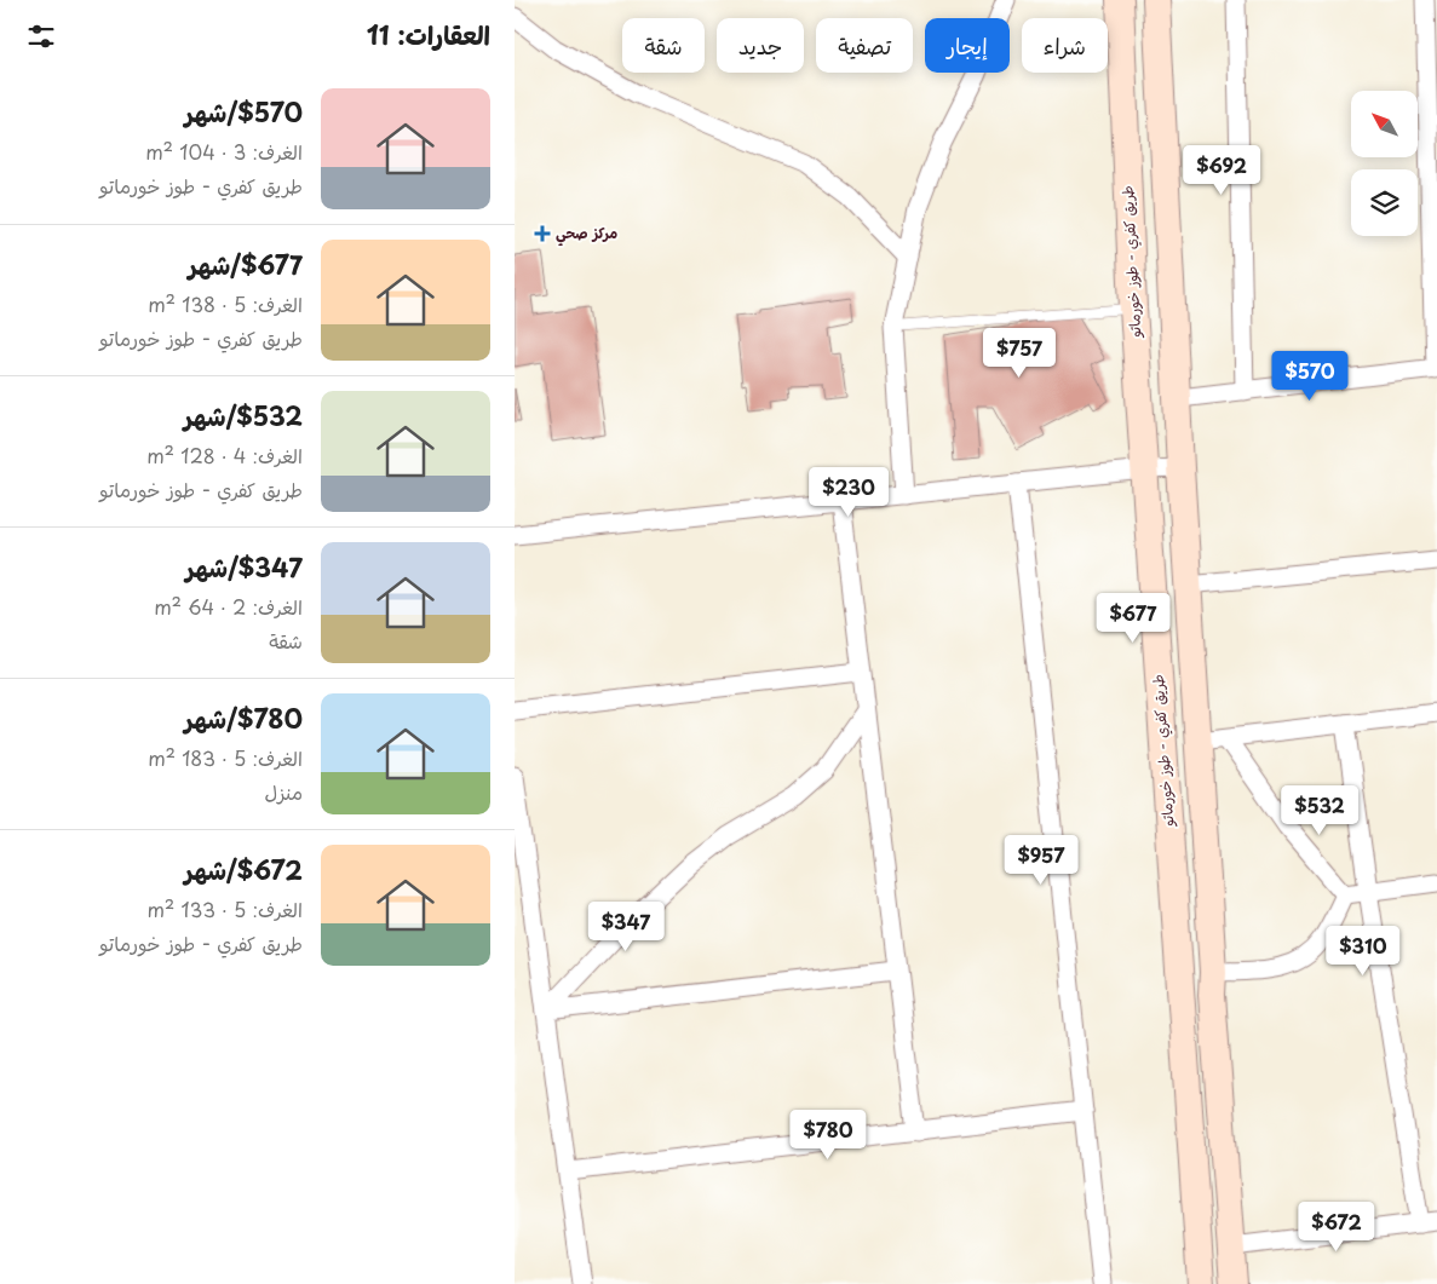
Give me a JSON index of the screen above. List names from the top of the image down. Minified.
{"streets":{"main road":["طريق كفري - طوز خورماتو"]},"places":{"health":["مركز صحي"]},"north":"top left","page":{"heading":"العقارات: 11","chip":["شراء","إيجار","تصفية","جديد","شقة"],"list":[{"name":"$570/شهر","note":"الغرف: 3 · 104 m² · طريق كفري - طوز خورماتو"},{"name":"$677/شهر","note":"الغرف: 5 · 138 m² · طريق كفري - طوز خورماتو"},{"name":"$532/شهر","note":"الغرف: 4 · 128 m² · طريق كفري - طوز خورماتو"},{"name":"$347/شهر","note":"الغرف: 2 · 64 m² · شقة"},{"name":"$780/شهر","note":"الغرف: 5 · 183 m² · منزل"},{"name":"$672/شهر","note":"الغرف: 5 · 133 m² · طريق كفري - طوز خورماتو"}],"price":["$692","$757","$570","$230","$677","$532","$957","$347","$310","$780","$672"]}}
